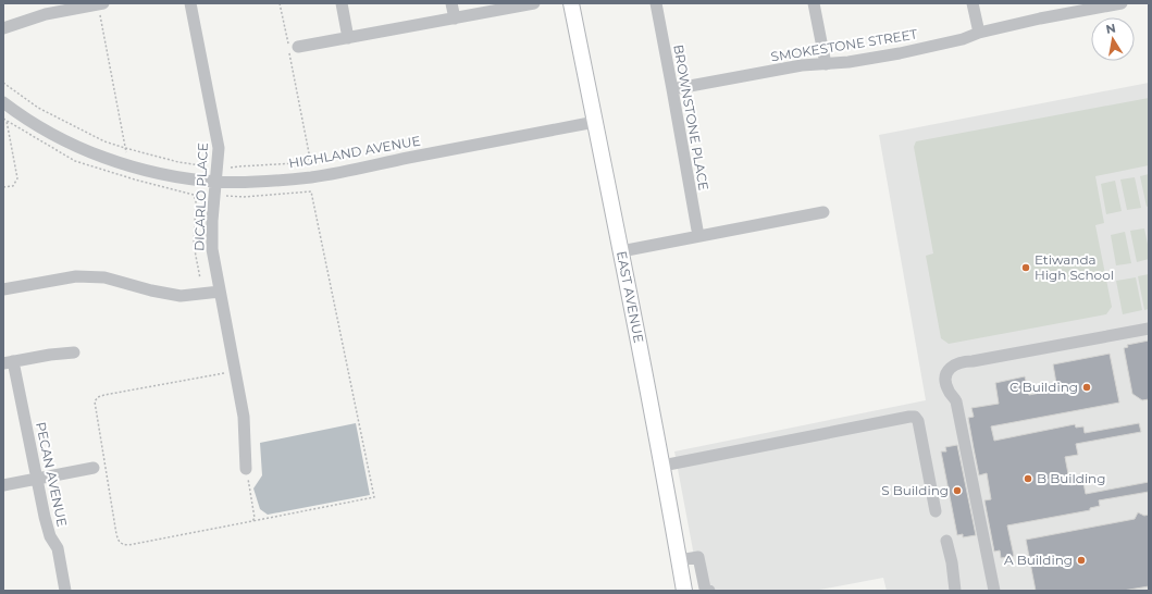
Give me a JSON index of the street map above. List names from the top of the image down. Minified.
{"streets":{"main road":["EAST AVENUE"],"street":["SMOKESTONE STREET","BROWNSTONE PLACE","HIGHLAND AVENUE","DICARLO PLACE","PECAN AVENUE"]},"crossings":[["SMOKESTONE STREET","BROWNSTONE PLACE"],["HIGHLAND AVENUE","DICARLO PLACE"],["HIGHLAND AVENUE","EAST AVENUE"]],"places":["Etiwanda High School","C Building","B Building","S Building","A Building"],"north":"top"}
